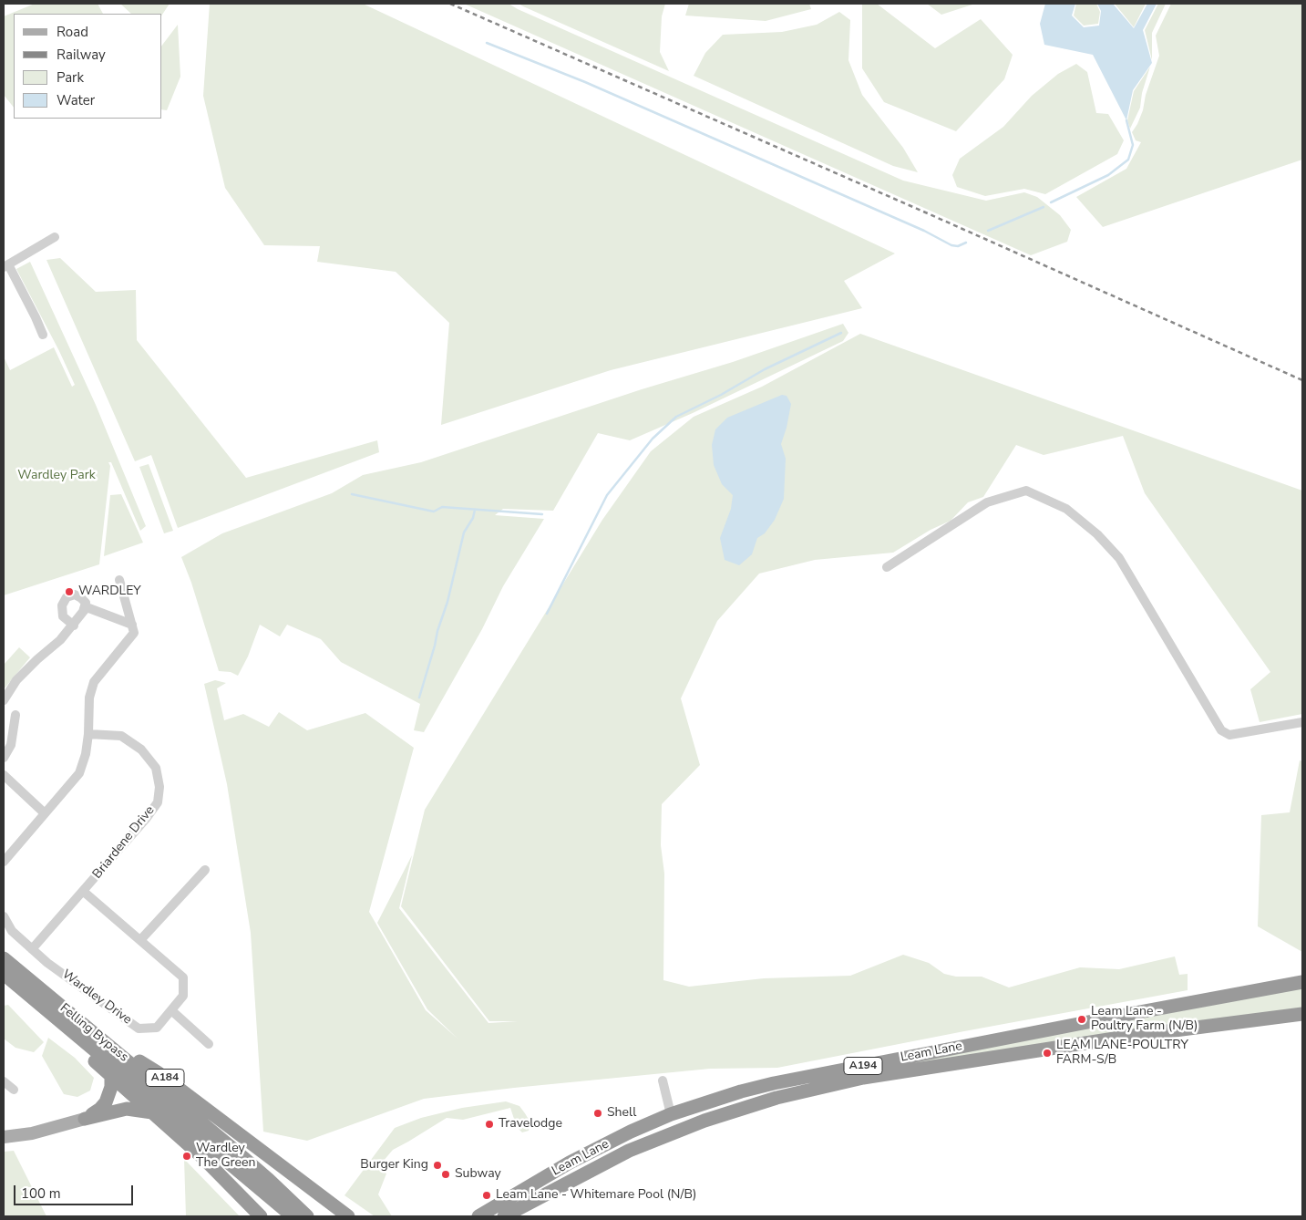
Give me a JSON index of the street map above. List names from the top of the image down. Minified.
{"streets":{"highway":["Felling Bypass","Leam Lane","A194","A184"],"street":["Briardene Drive","Wardley Drive"]},"crossings":[["Briardene Drive","Wardley Drive"],["Felling Bypass","A184"]],"parks":["Wardley Park"],"places":["WARDLEY","Leam Lane - Poultry Farm (N/B)","LEAM LANE-POULTRY FARM-S/B","Shell","Travelodge","Wardley The Green","Burger King","Subway","Leam Lane - Whitemare Pool (N/B)"],"legend":["Road","Railway","Park","Water"],"scale_bar":"100 m"}
